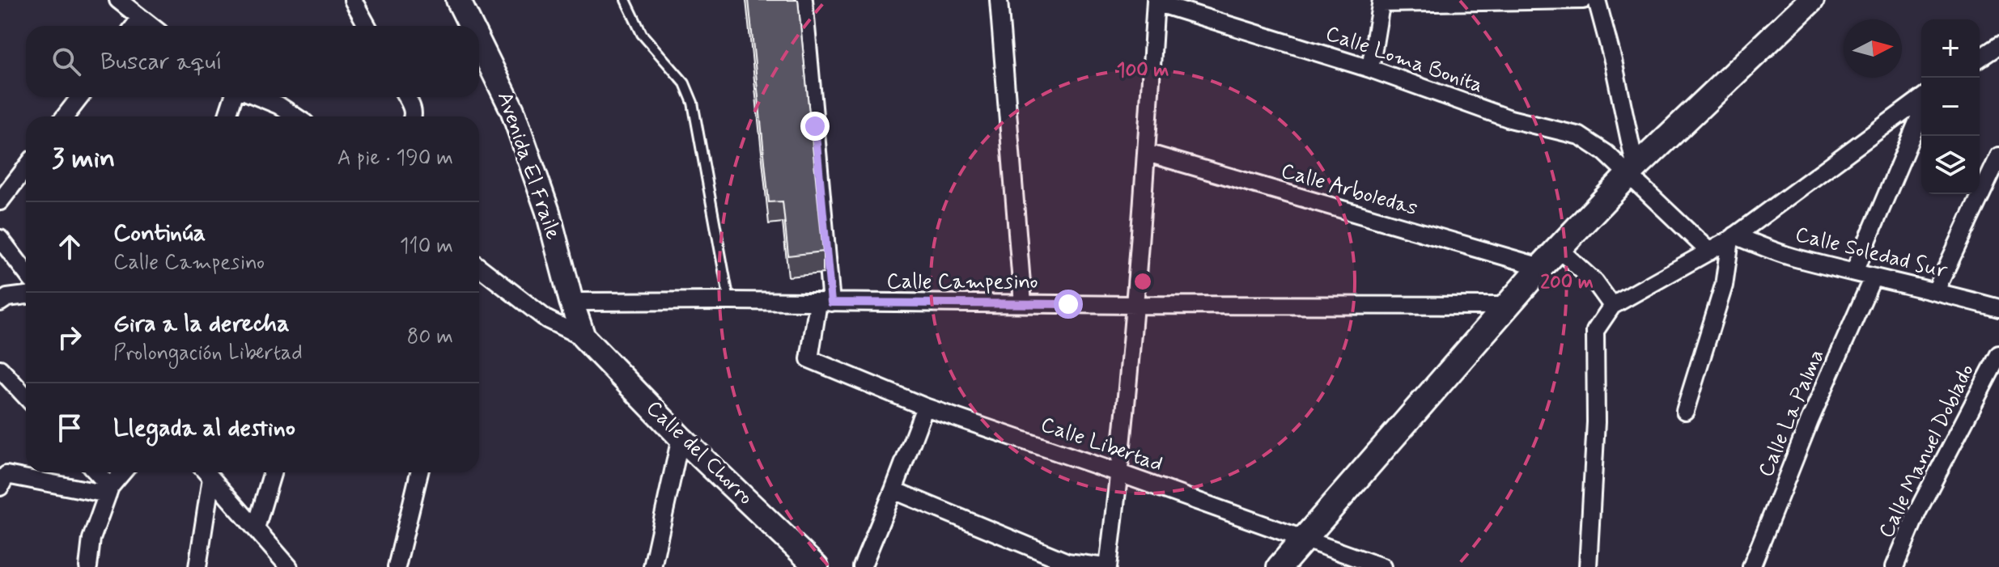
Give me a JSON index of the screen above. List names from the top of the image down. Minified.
{"streets":{"street":["Calle Loma Bonita","Avenida El Fraile","Calle Arboledas","Calle Soledad Sur","Calle Campesino","Calle La Palma","Calle Libertad","Calle Manuel Doblado","Calle del Chorro"]},"crossings":[["Avenida El Fraile","Calle Campesino"],["Avenida El Fraile","Calle del Chorro"],["Calle Soledad Sur","Calle La Palma"],["Calle Campesino","Calle Libertad"]],"north":"right","page":{"map_buttons":["+","−"],"search":"Buscar aquí","heading":["3 min","A pie · 190 m"],"list":[["Continúa","Calle Campesino","110 m"],["Gira a la derecha","Prolongación Libertad","80 m"],"Llegada al destino"]},"rings":["100 m","200 m"]}
